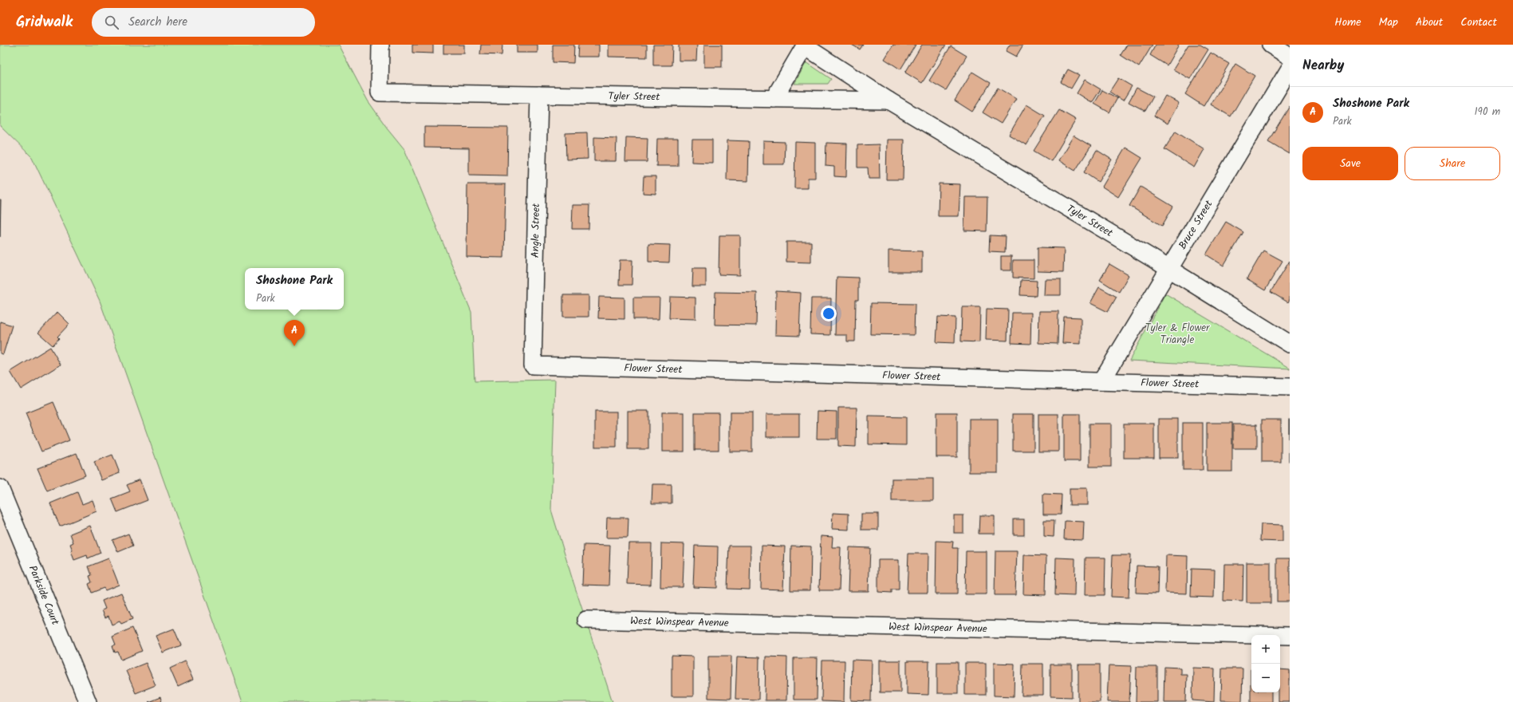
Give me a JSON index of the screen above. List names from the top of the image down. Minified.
{"streets":{"street":["Tyler Street","Bruce Street","Angle Street","Flower Street","Parkside Court","West Winspear Avenue"]},"crossings":[["Tyler Street","Bruce Street"],["Tyler Street","Angle Street"],["Bruce Street","Flower Street"],["Angle Street","Flower Street"]],"parks":["Tyler & Flower Triangle"],"page":{"header":"Gridwalk","search":"Search here","nav":["Home","Map","About","Contact"],"heading":"Nearby","list":[{"mark":"A","name":"Shoshone Park","note":"Park","value":"190 m"}],"buttons":["Save","Share"],"popup":["Shoshone Park","Park"],"pins":"A","map_buttons":["+","−"]}}
